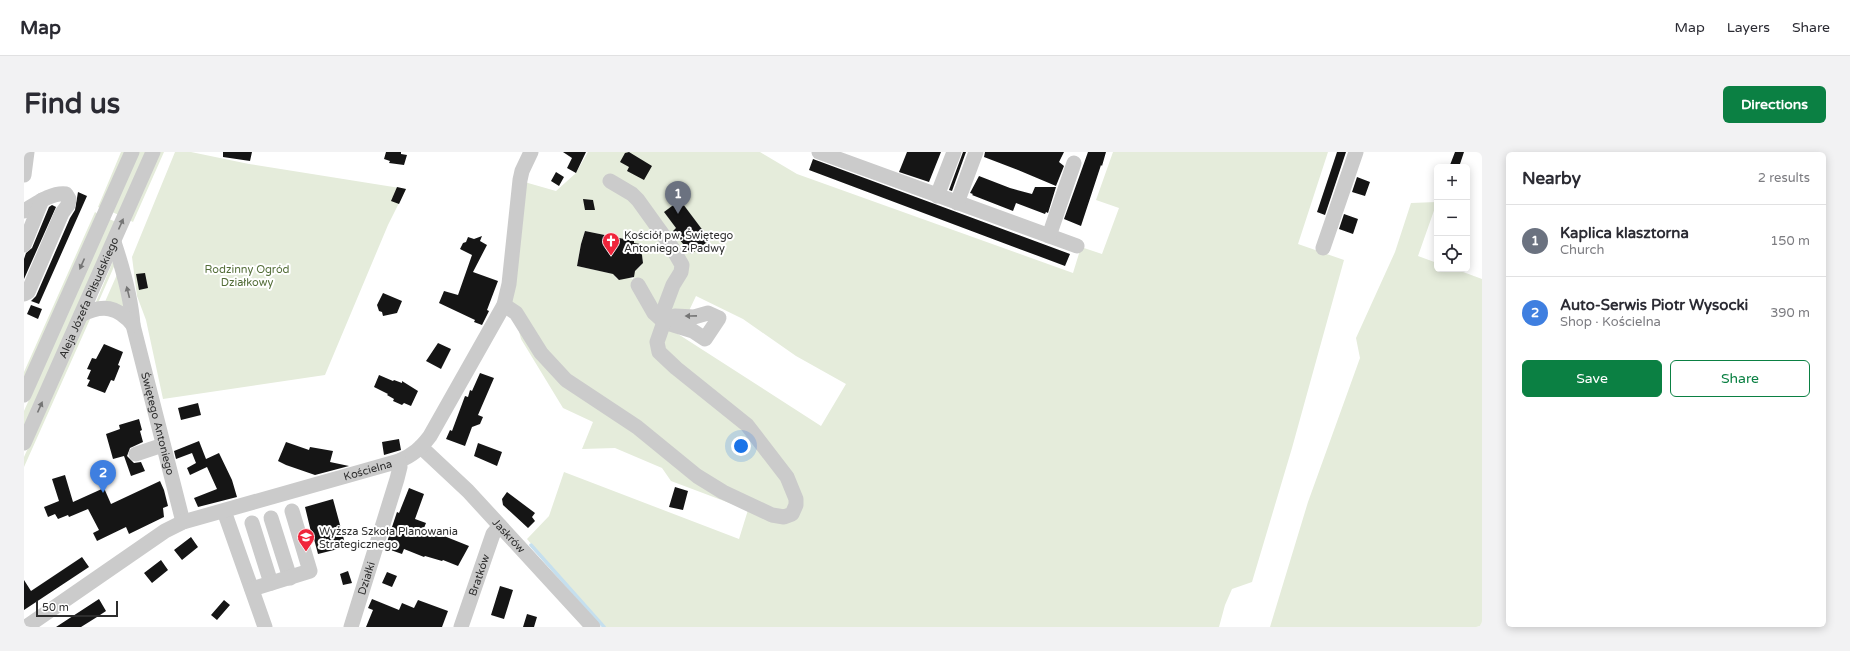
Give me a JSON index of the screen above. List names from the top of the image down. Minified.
{"streets":{"street":["Aleja Józefa Piłsudskiego","Świętego Antoniego","Kościelna","Jaskrów","Bratków","Działki"]},"crossings":[["Aleja Józefa Piłsudskiego","Świętego Antoniego"],["Świętego Antoniego","Kościelna"],["Kościelna","Jaskrów"],["Kościelna","Działki"],["Jaskrów","Bratków"]],"parks":["Rodzinny Ogród Działkowy"],"places":{"church":["Kościół pw. Świętego Antoniego z Padwy"],"school or university":["Wyższa Szkoła Planowania Strategicznego"]},"scale_bar":"50 m","page":{"header":"Map","nav":["Map","Layers","Share"],"buttons":["Directions",["Save","Share"]],"title":"Find us","heading":["Nearby","2 results"],"map_buttons":["+","−"],"pins":["1","2"],"list":[{"mark":"1","name":"Kaplica klasztorna","note":"Church","value":"150 m"},{"mark":"2","name":"Auto-Serwis Piotr Wysocki","note":"Shop · Kościelna","value":"390 m"}],"scale":"50 m"}}
